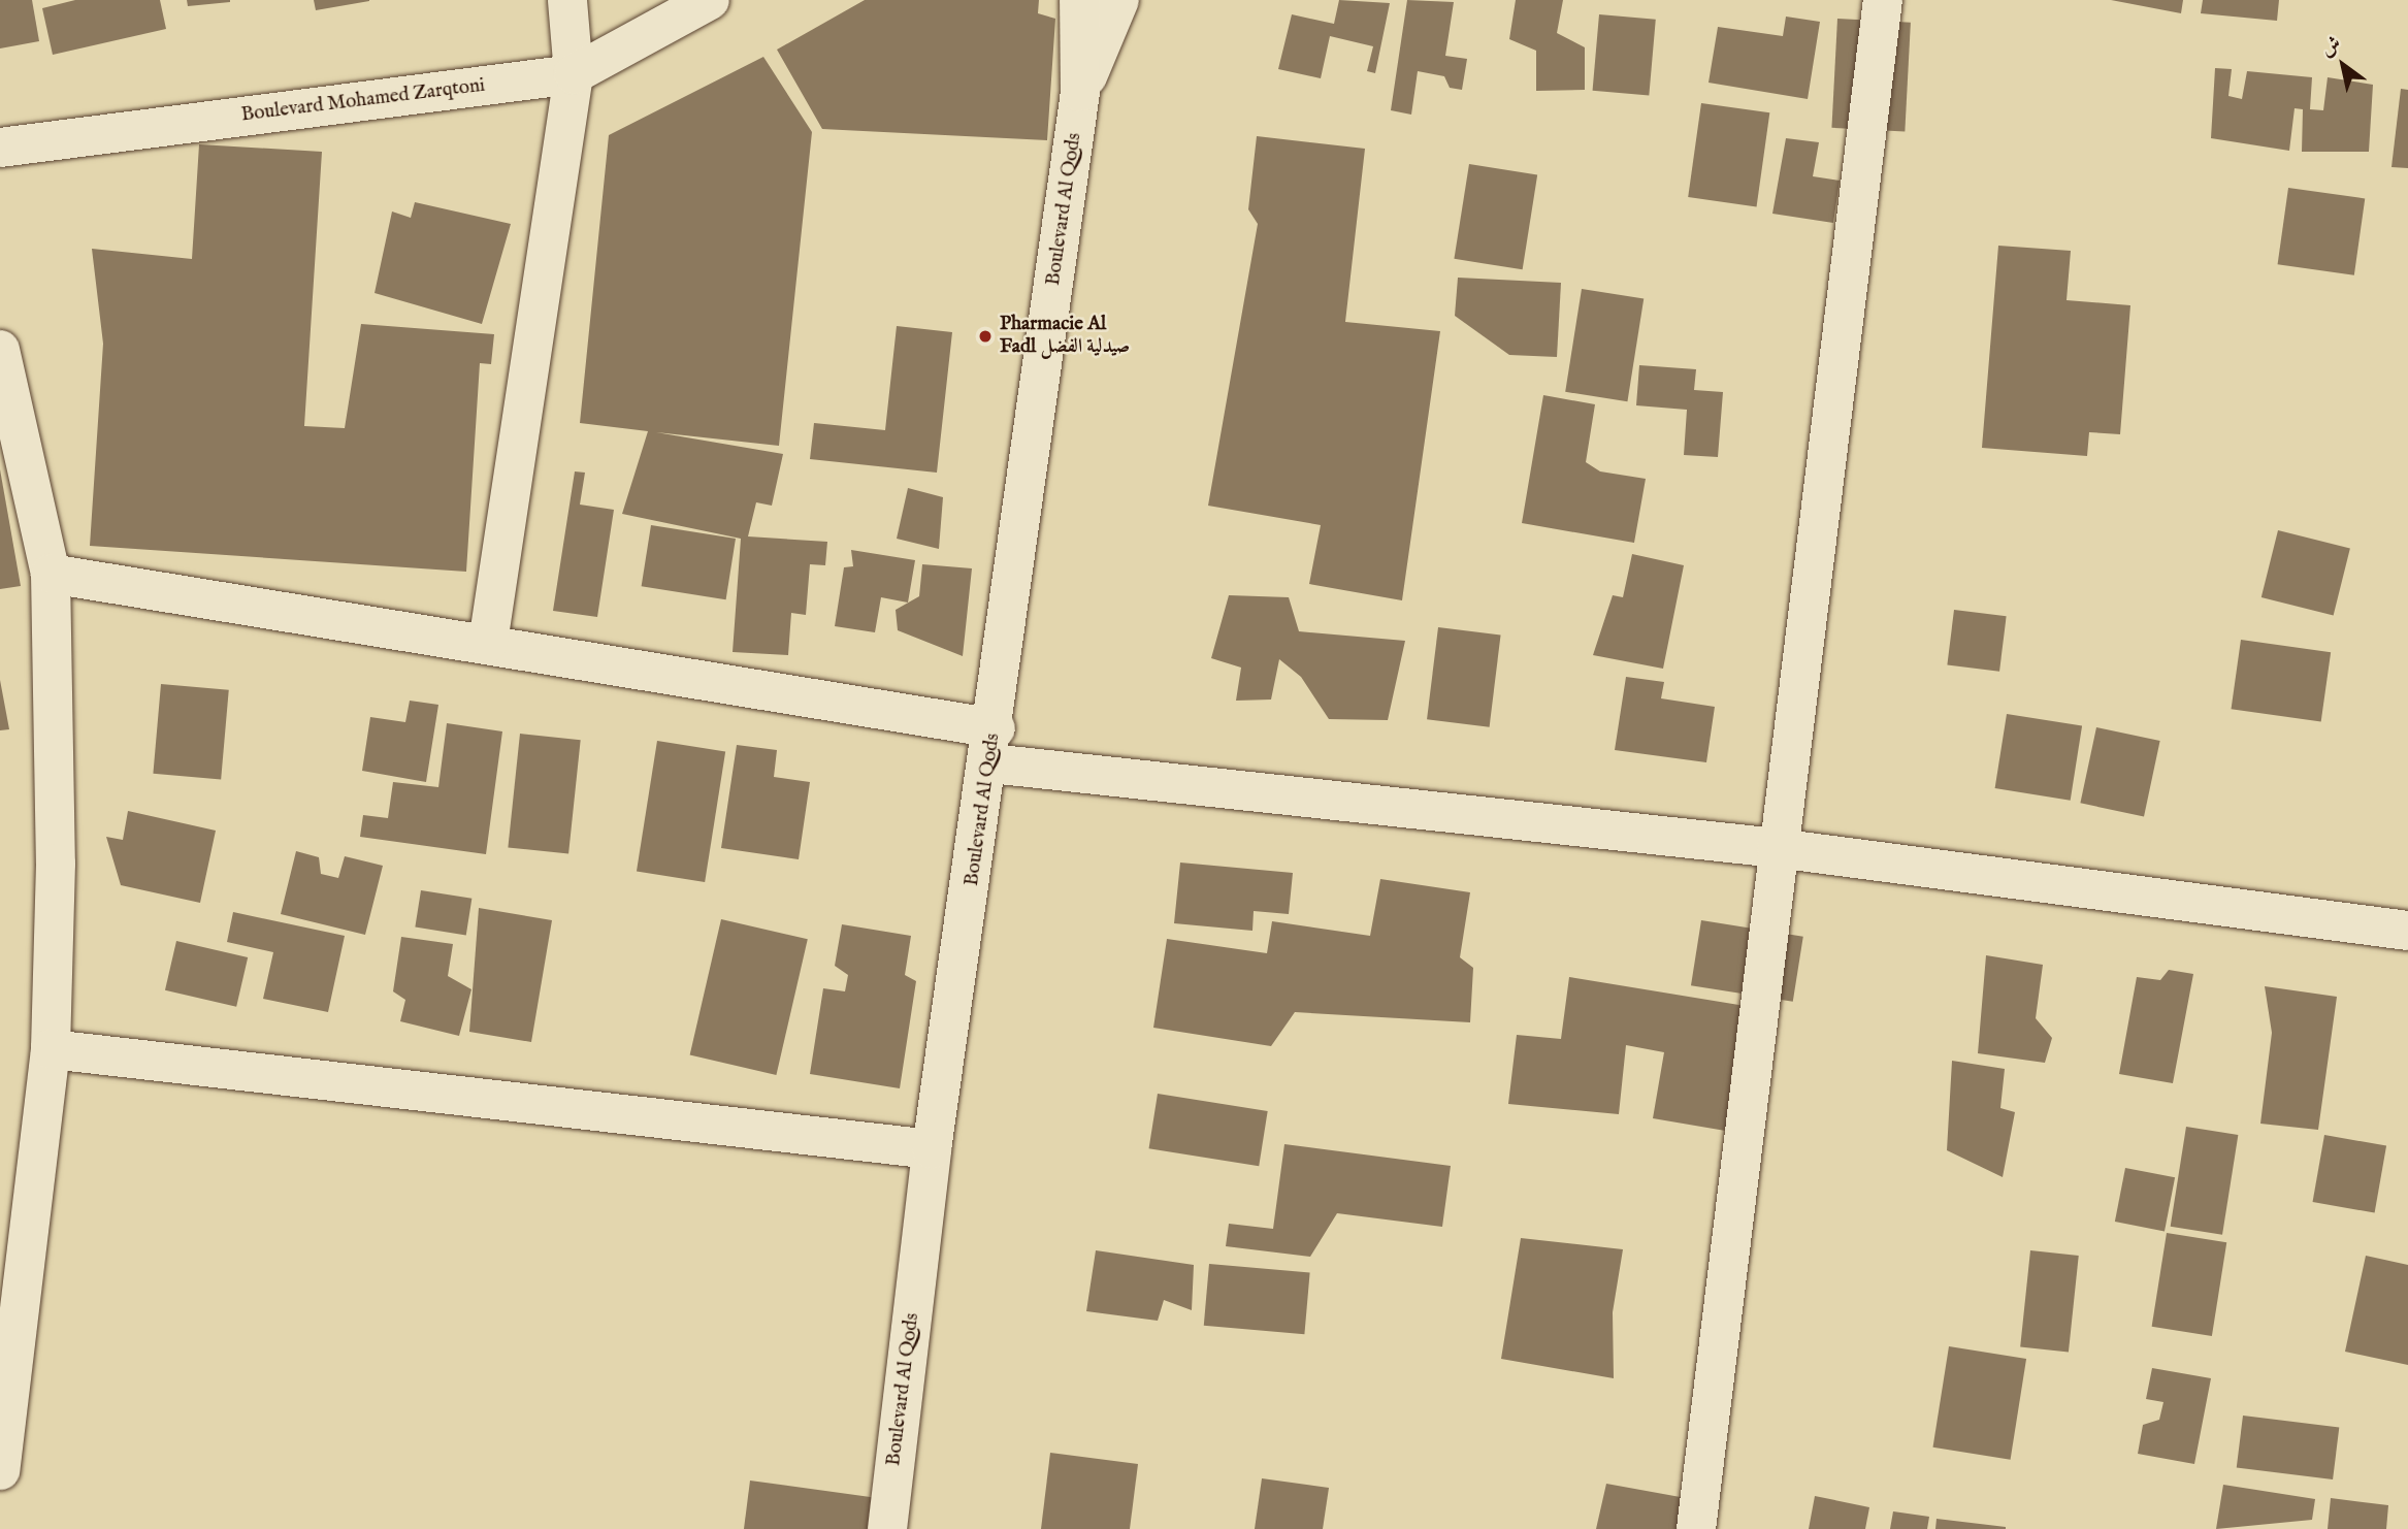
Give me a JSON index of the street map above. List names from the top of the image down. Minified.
{"streets":{"street":["Boulevard Mohamed Zarqtoni","Boulevard Al Qods"]},"places":["Pharmacie Al Fadl صيدلية الفضل"],"north":"top left"}
